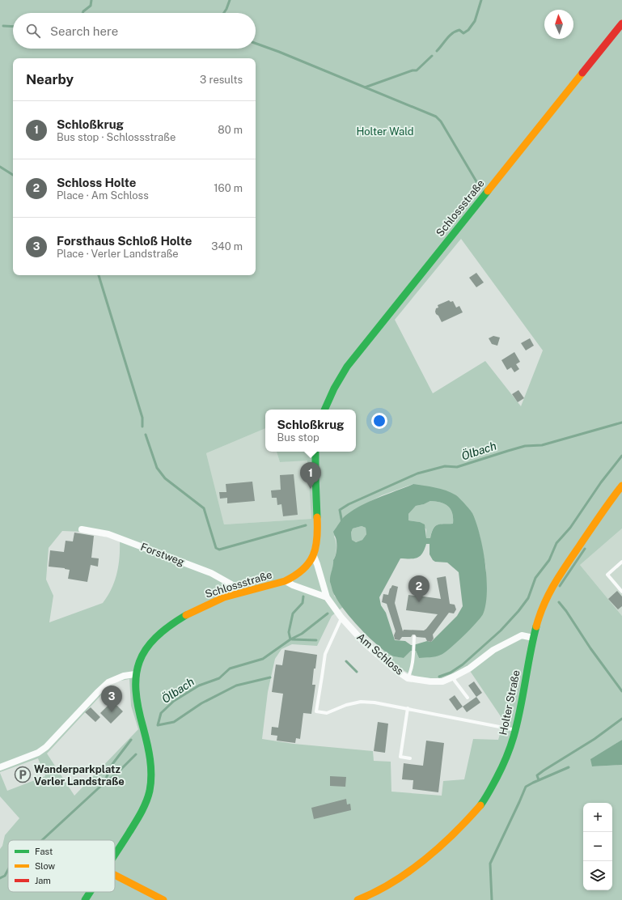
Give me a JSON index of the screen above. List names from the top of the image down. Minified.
{"streets":{"main road":["Schlossstraße","Holter Straße"],"street":["Forstweg","Am Schloss"]},"crossings":[["Schlossstraße","Forstweg"],["Schlossstraße","Am Schloss"],["Am Schloss","Holter Straße"]],"water":["Ölbach"],"parks":["Holter Wald"],"places":{"parking":["Wanderparkplatz Verler Landstraße"]},"legend":["Fast","Slow","Jam"],"north":"top","page":{"search":"Search here","heading":["Nearby","3 results"],"list":[{"mark":"1","name":"Schloßkrug","note":"Bus stop · Schlossstraße","value":"80 m"},{"mark":"2","name":"Schloss Holte","note":"Place · Am Schloss","value":"160 m"},{"mark":"3","name":"Forsthaus Schloß Holte","note":"Place · Verler Landstraße","value":"340 m"}],"popup":["Schloßkrug","Bus stop"],"pins":["1","2","3"],"map_buttons":["+","−"]}}
